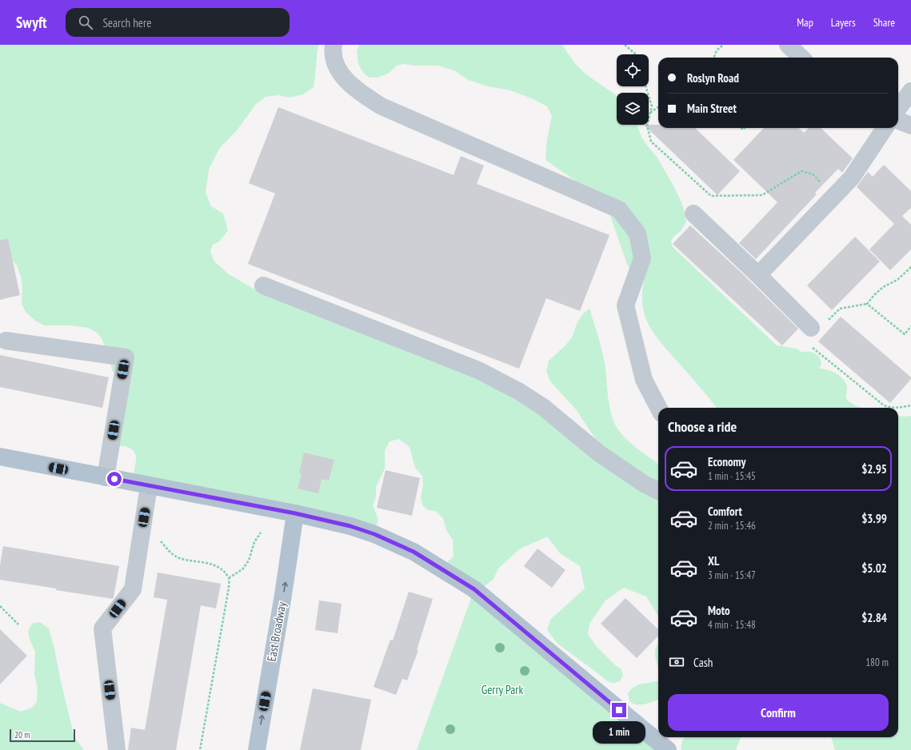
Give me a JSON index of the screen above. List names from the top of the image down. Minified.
{"streets":{"main road":["East Broadway"]},"one_way":["East Broadway"],"parks":["Gerry Park"],"scale_bar":"20 m","page":{"header":"Swyft","search":"Search here","nav":["Map","Layers","Share"],"banner":["Roslyn Road","Main Street"],"heading":"Choose a ride","list":[{"name":"Economy","note":"1 min · 15:45","value":"$2.95"},{"name":"Comfort","note":"2 min · 15:46","value":"$3.99"},{"name":"XL","note":"3 min · 15:47","value":"$5.02"},{"name":"Moto","note":"4 min · 15:48","value":"$2.84"}],"pay":["Cash","180 m"],"buttons":"Confirm","bubble":"1 min","scale":"20 m"}}
